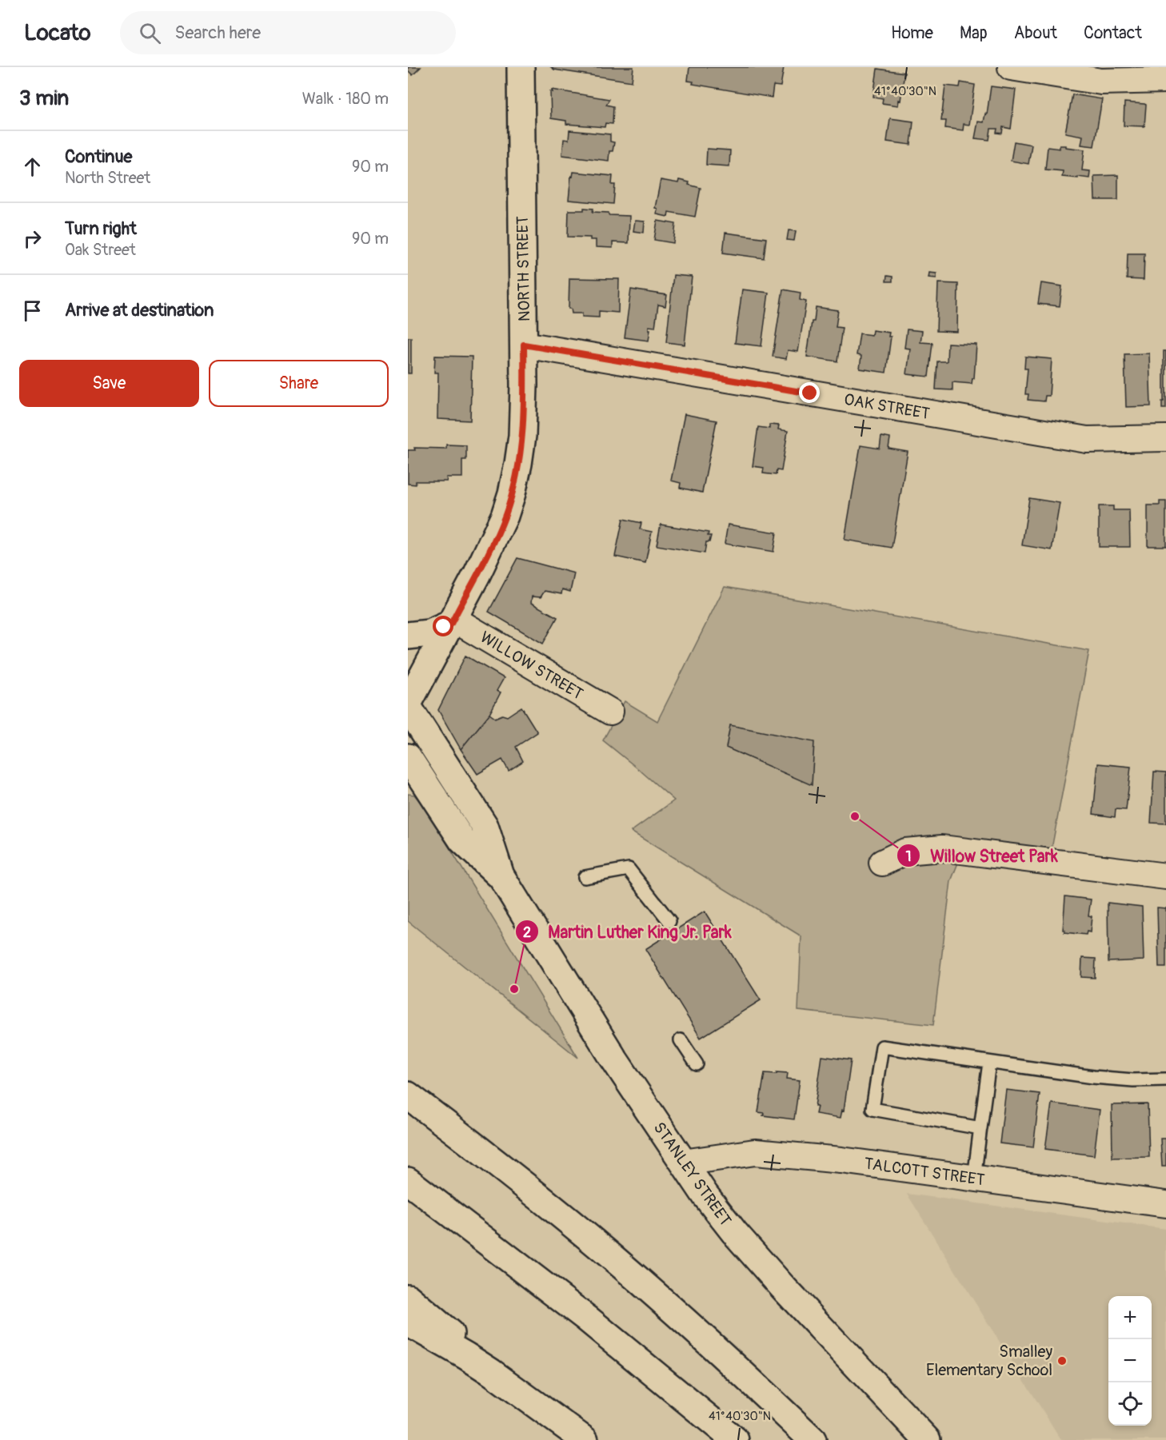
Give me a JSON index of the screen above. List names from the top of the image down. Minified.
{"streets":{"main road":["NORTH STREET","STANLEY STREET"],"street":["OAK STREET","WILLOW STREET","TALCOTT STREET"]},"crossings":[["NORTH STREET","OAK STREET"],["NORTH STREET","WILLOW STREET"],["NORTH STREET","STANLEY STREET"],["TALCOTT STREET","STANLEY STREET"]],"places":["Willow Street Park","Martin Luther King Jr. Park","Smalley Elementary School"],"page":{"header":"Locato","search":"Search here","nav":["Home","Map","About","Contact"],"heading":["3 min","Walk · 180 m"],"list":[["Continue","North Street","90 m"],["Turn right","Oak Street","90 m"],"Arrive at destination"],"buttons":["Save","Share"],"map_buttons":["+","−"]},"coordinates":["41°40'30\"N"]}
